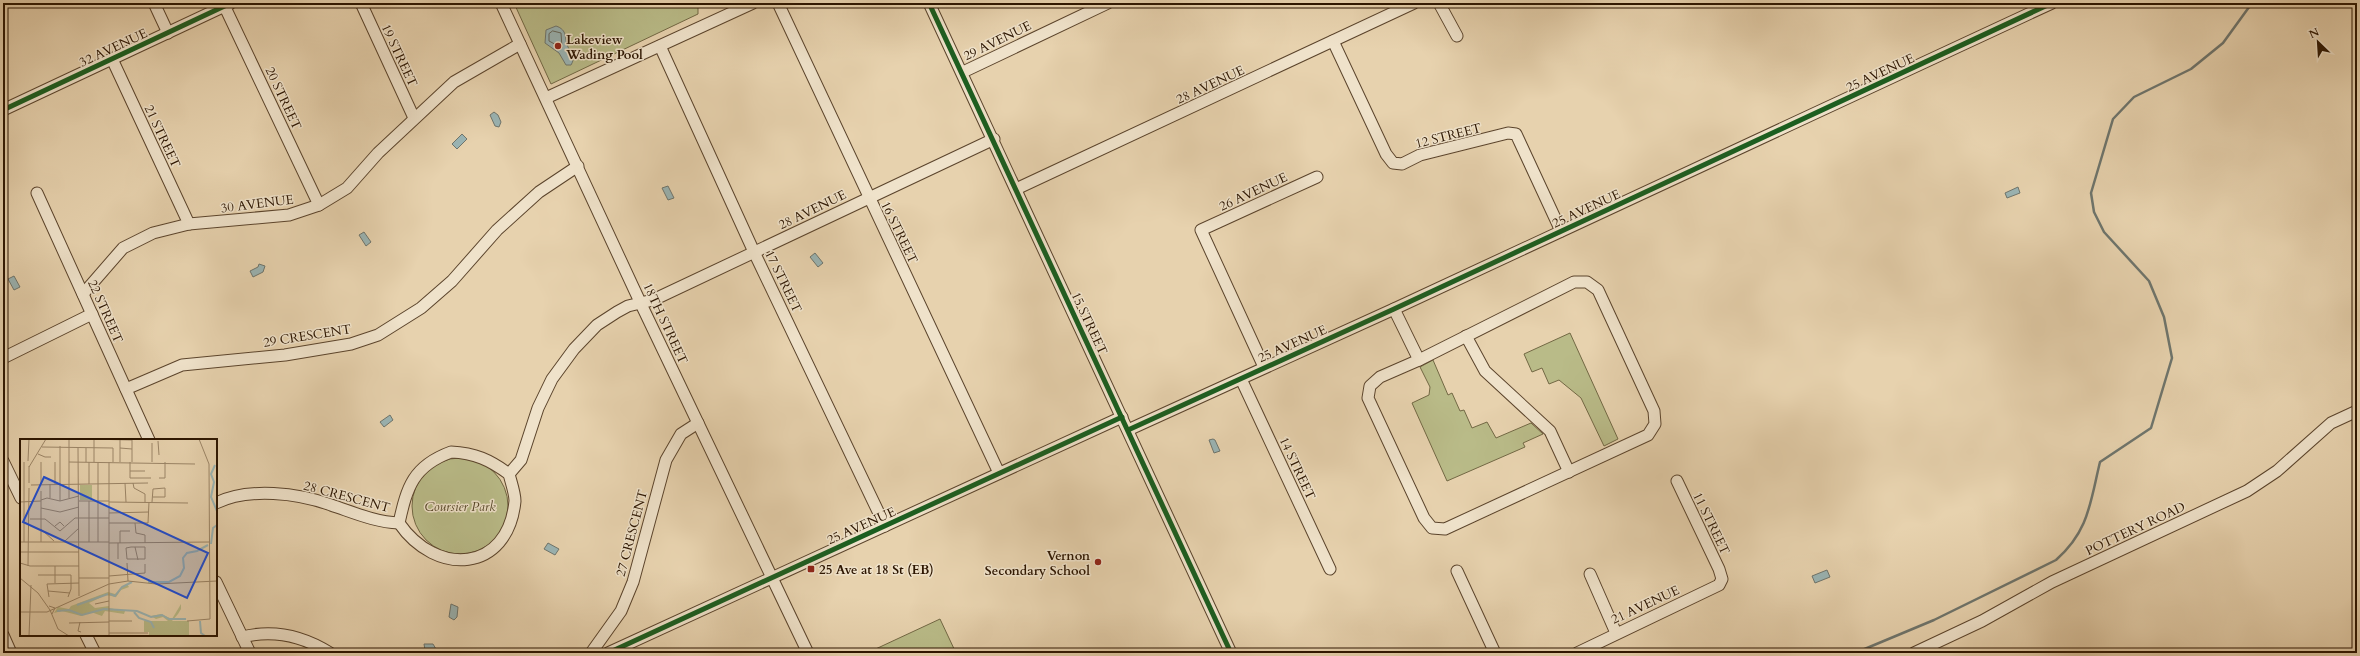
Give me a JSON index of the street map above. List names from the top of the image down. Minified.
{"streets":{"street":["29 AVENUE","32 AVENUE","19 STREET","25 AVENUE","28 AVENUE","20 STREET","12 STREET","21 STREET","26 AVENUE","30 AVENUE","16 STREET","17 STREET","22 STREET","18TH STREET","15 STREET","29 CRESCENT","14 STREET","28 CRESCENT","11 STREET","POTTERY ROAD","27 CRESCENT","21 AVENUE"]},"crossings":[["29 AVENUE","15 STREET"],["32 AVENUE","20 STREET"],["32 AVENUE","21 STREET"],["19 STREET","30 AVENUE"],["25 AVENUE","12 STREET"],["25 AVENUE","26 AVENUE"],["25 AVENUE","16 STREET"],["25 AVENUE","17 STREET"],["25 AVENUE","18TH STREET"],["25 AVENUE","15 STREET"],["25 AVENUE","14 STREET"],["28 AVENUE","12 STREET"],["28 AVENUE","16 STREET"],["28 AVENUE","17 STREET"],["28 AVENUE","18TH STREET"],["28 AVENUE","15 STREET"],["20 STREET","30 AVENUE"],["21 STREET","30 AVENUE"],["30 AVENUE","22 STREET"],["30 AVENUE","18TH STREET"],["22 STREET","29 CRESCENT"],["18TH STREET","29 CRESCENT"],["18TH STREET","27 CRESCENT"],["11 STREET","21 AVENUE"]],"parks":["Coursier Park"],"places":{"other":["Lakeview Wading Pool","Vernon Secondary School"],"transit":["25 Ave at 18 St (EB)"]},"north":"top left"}
